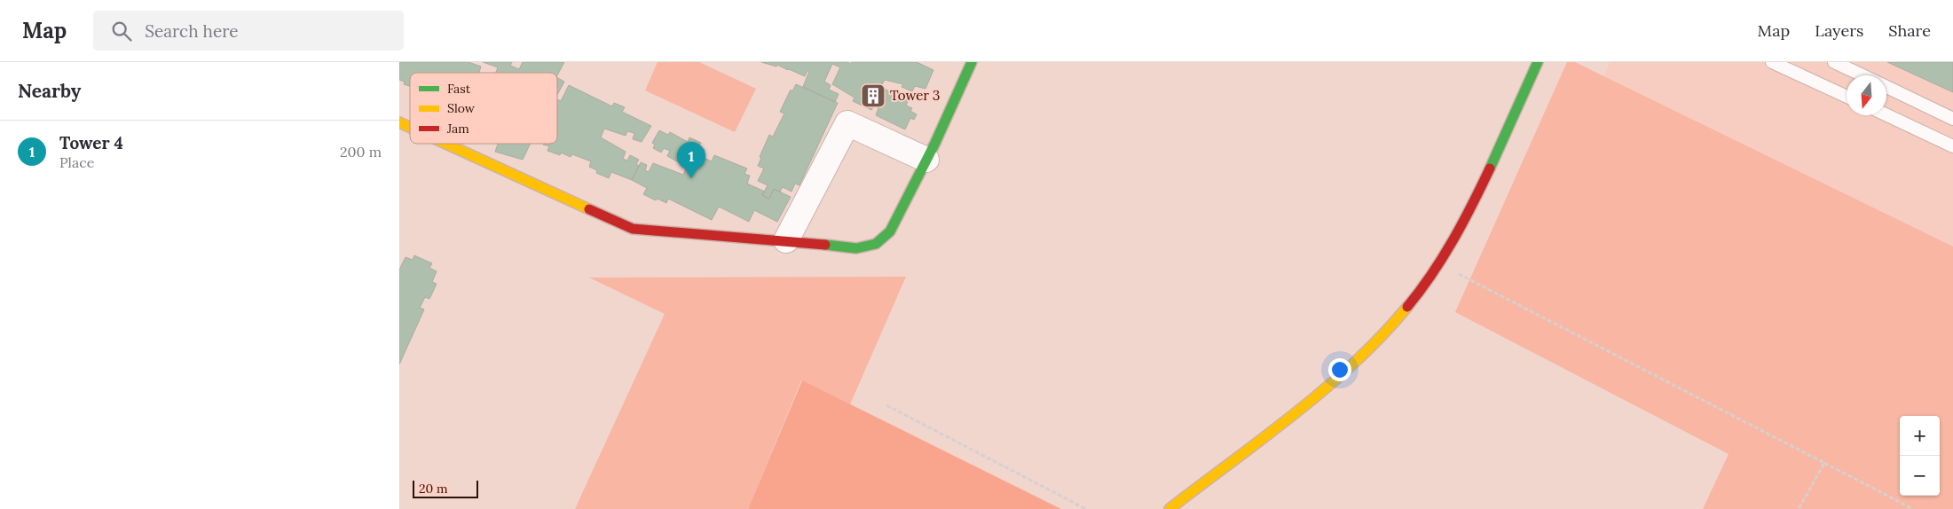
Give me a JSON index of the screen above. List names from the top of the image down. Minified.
{"places":{"building":["Tower 3"]},"legend":["Fast","Slow","Jam"],"scale_bar":"20 m","north":"bottom","page":{"header":"Map","search":"Search here","nav":["Map","Layers","Share"],"heading":"Nearby","list":[{"mark":"1","name":"Tower 4","note":"Place","value":"200 m"}],"pins":"1","map_buttons":["+","−"],"scale":"20 m"}}
